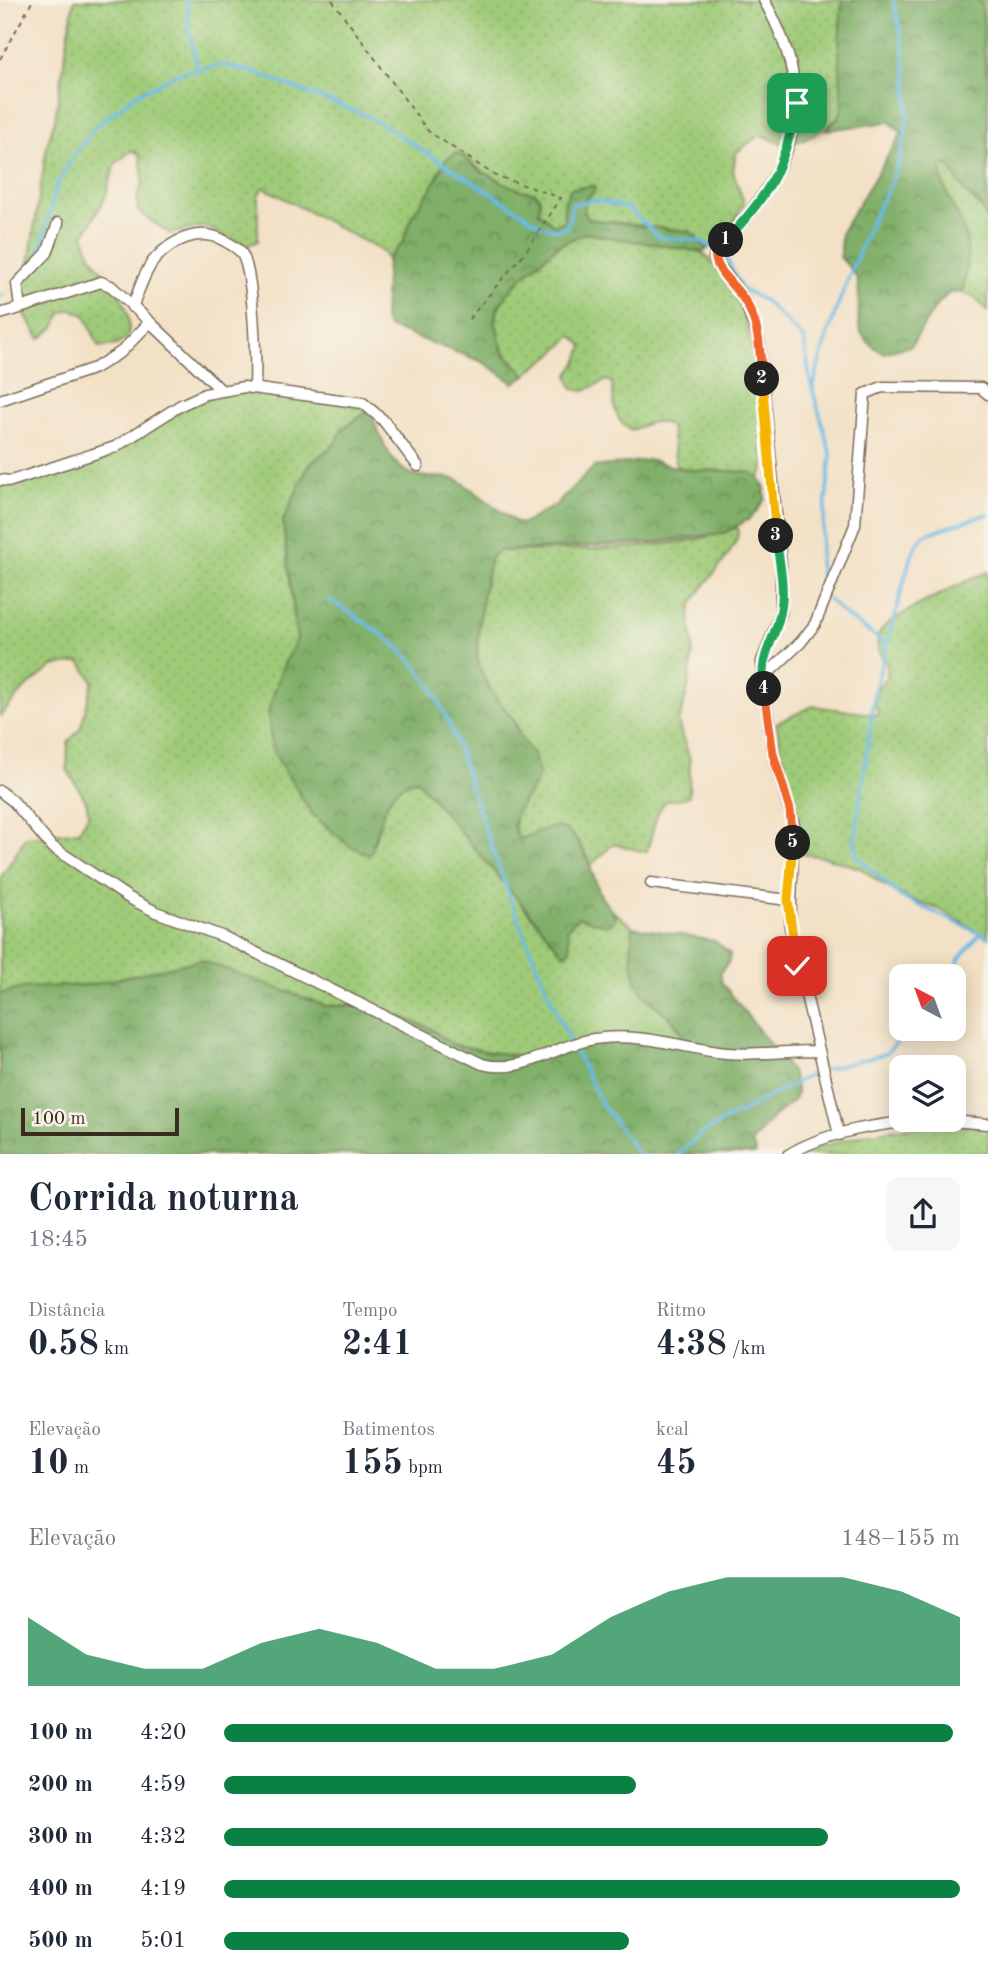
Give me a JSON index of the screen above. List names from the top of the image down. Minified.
{"scale_bar":"100 m","north":"top left","page":{"pins":["1","2","3","4","5"],"scale":"100 m","heading":["Corrida noturna","18:45"],"stats":[["Distância","0.58 km"],["Tempo","2:41"],["Ritmo","4:38 /km"],["Elevação","10 m"],["Batimentos","155 bpm"],["kcal","45"]],"chart":["Elevação","148–155 m"],"list":[{"name":"100 m","note":"4:20"},{"name":"200 m","note":"4:59"},{"name":"300 m","note":"4:32"},{"name":"400 m","note":"4:19"},{"name":"500 m","note":"5:01"}]}}
